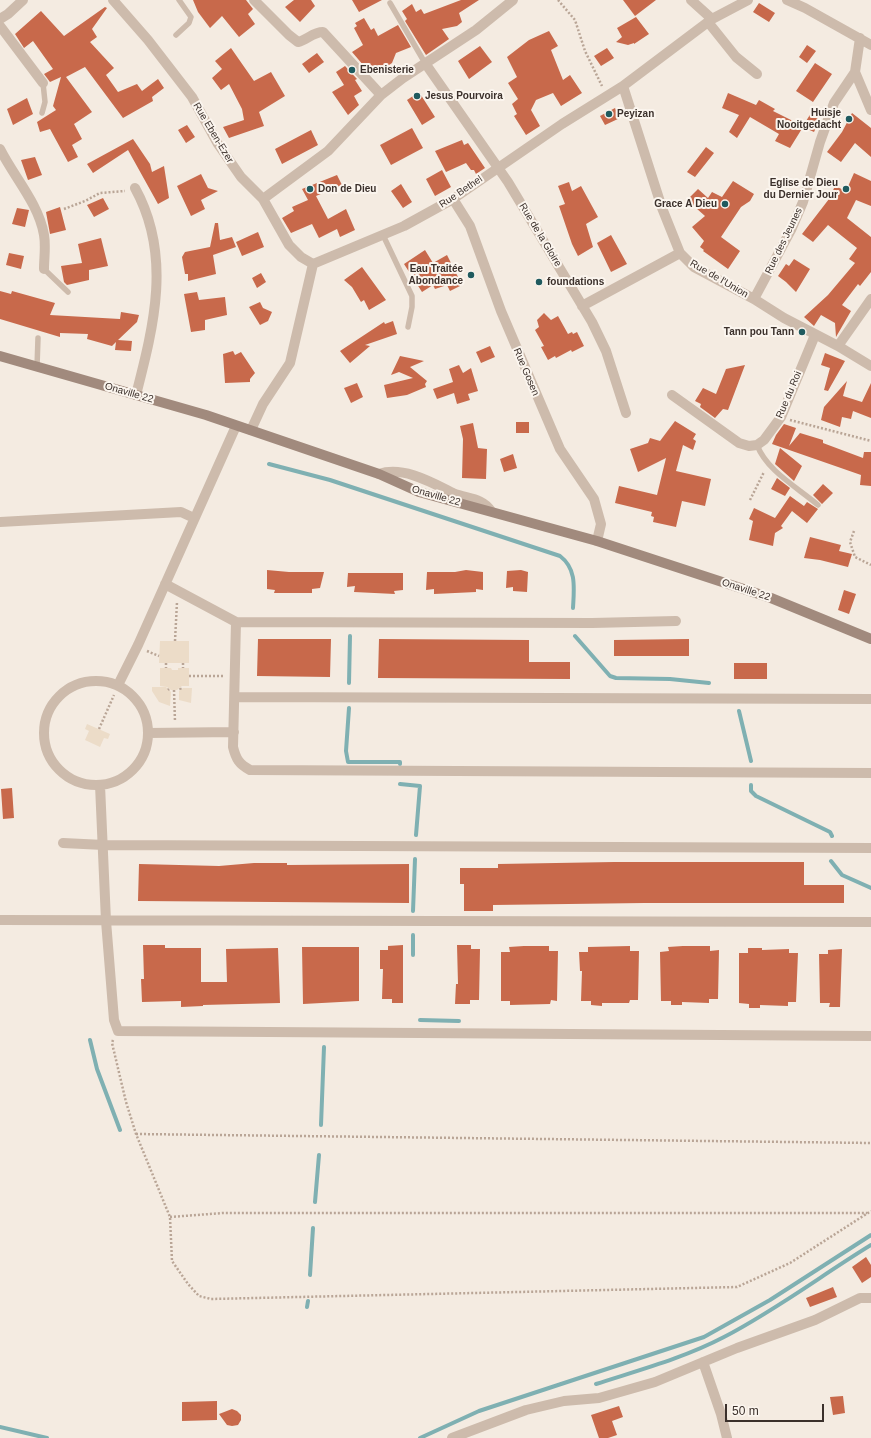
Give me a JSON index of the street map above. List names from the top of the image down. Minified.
{"streets":{"street":["Rue Eben-Ezer","Rue Bethel","Rue de la Gloire","Rue des Jeunes","Rue de l'Union","Rue Gosen","Onaville 22","Rue du Roi"]},"crossings":[["Rue Eben-Ezer","Rue Bethel"],["Rue Bethel","Rue de la Gloire"],["Rue Bethel","Rue de l'Union"],["Rue Bethel","Rue Gosen"],["Rue des Jeunes","Rue de l'Union"],["Rue de l'Union","Rue du Roi"],["Rue Gosen","Onaville 22"]],"places":["Ebenisterie","Jesus Pourvoira","Peyizan","Huisje Nooitgedacht","Don de Dieu","Eglise de Dieu du Dernier Jour","Grace A Dieu","Eau Traitée Abondance","foundations","Tann pou Tann"],"scale_bar":"50 m"}
